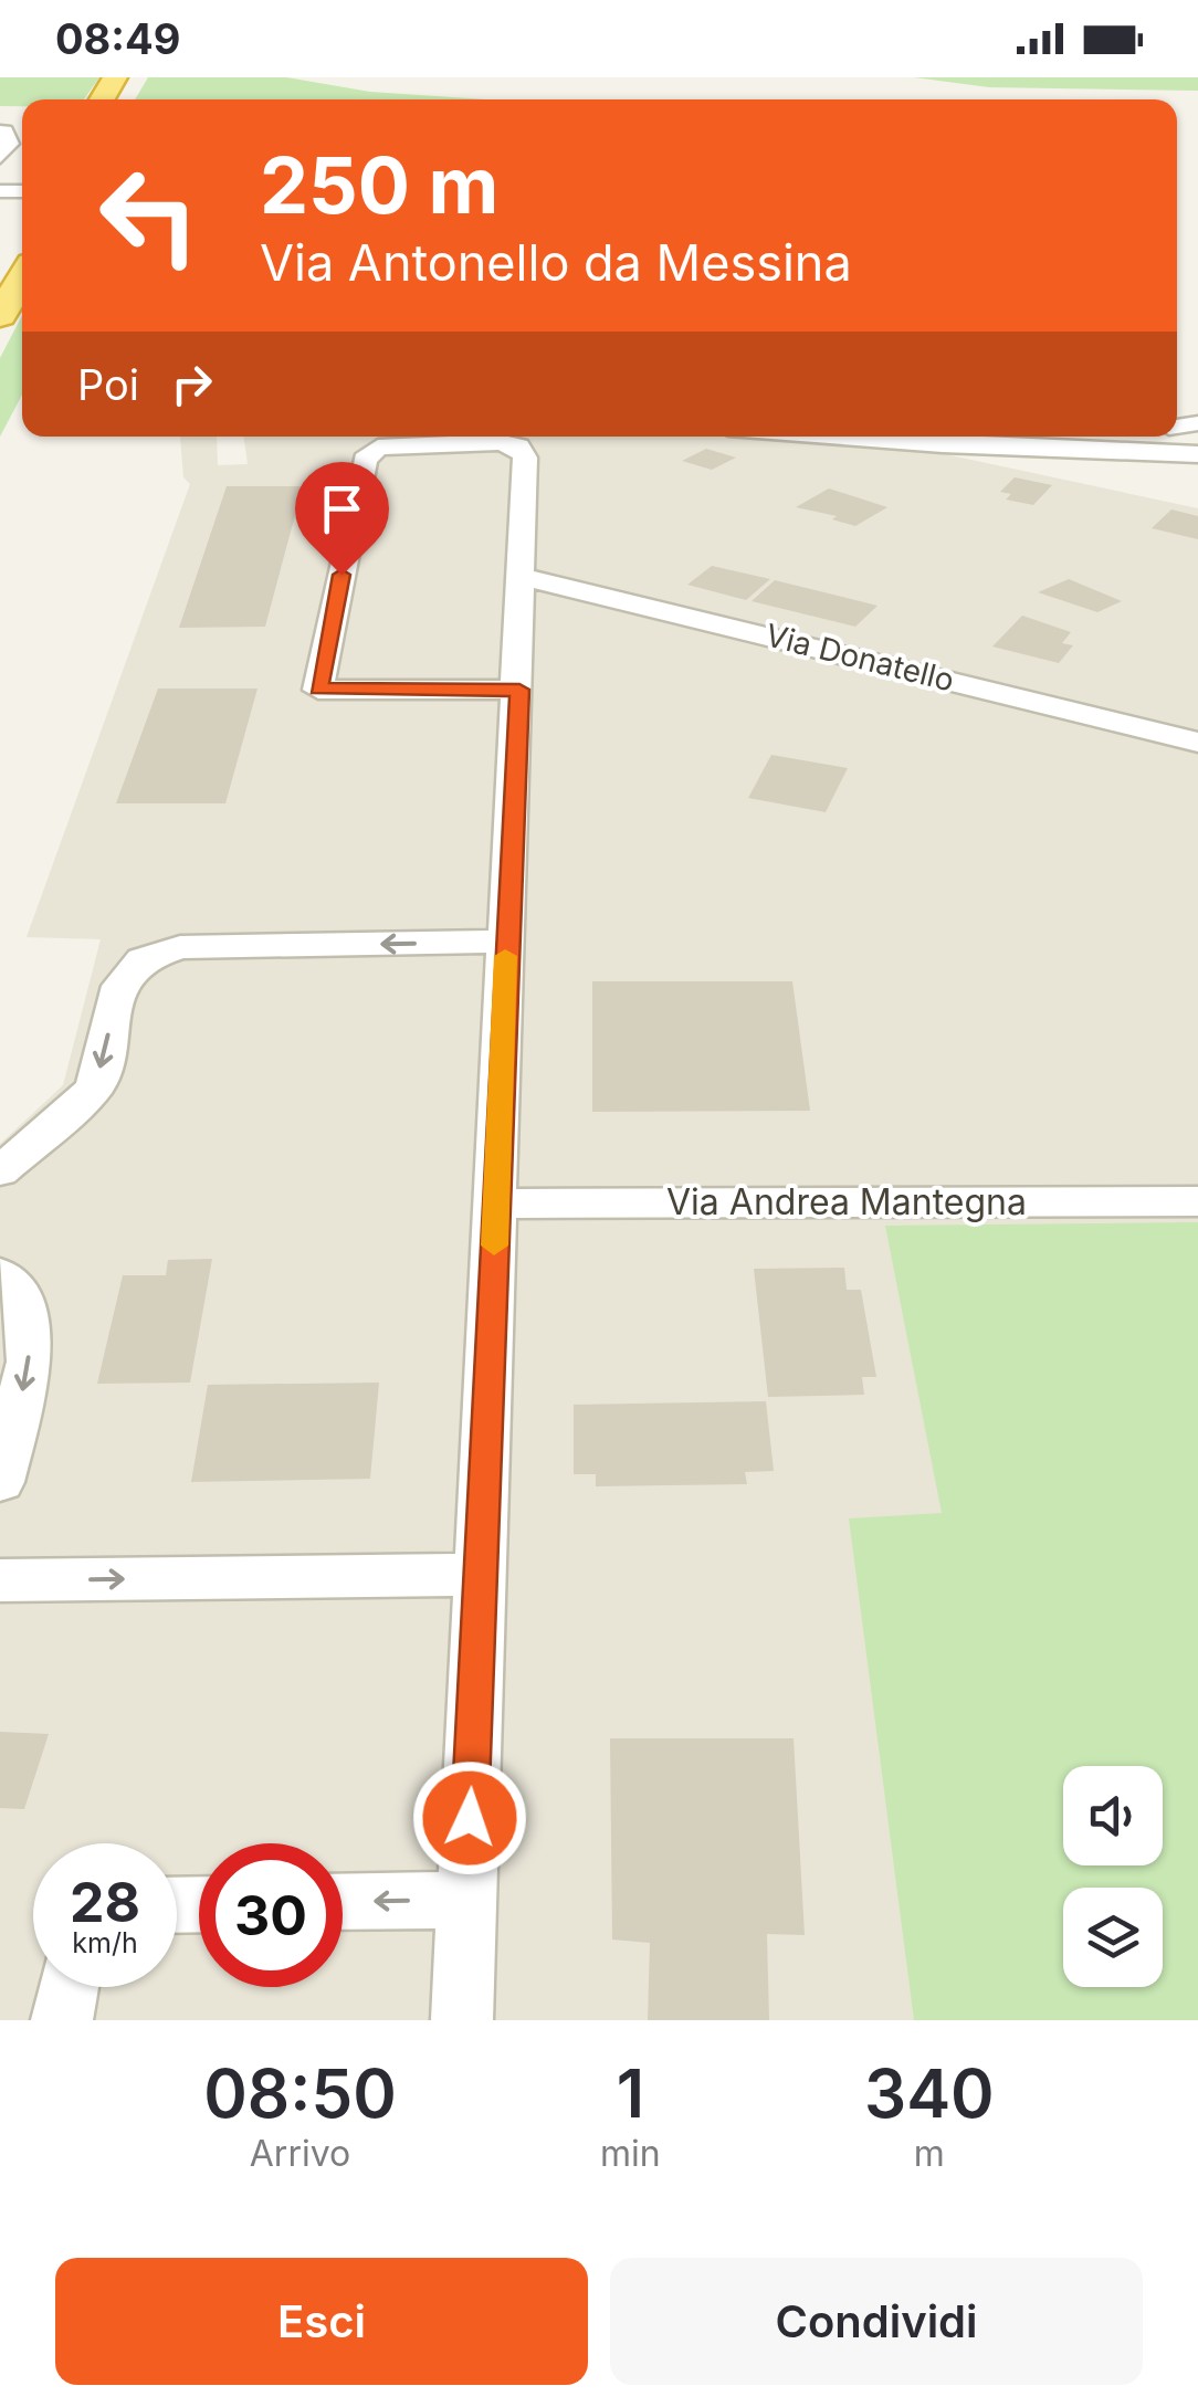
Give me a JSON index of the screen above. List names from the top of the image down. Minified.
{"streets":{"street":["Via Donatello","Via Andrea Mantegna"]},"page":{"status":"08:49","turn":["250 m","Via Antonello da Messina"],"then":"Poi","speed":"28 km/h","limit":"30","eta":["08:50","Arrivo","1","min","340","m"],"buttons":["Esci","Condividi"]}}
